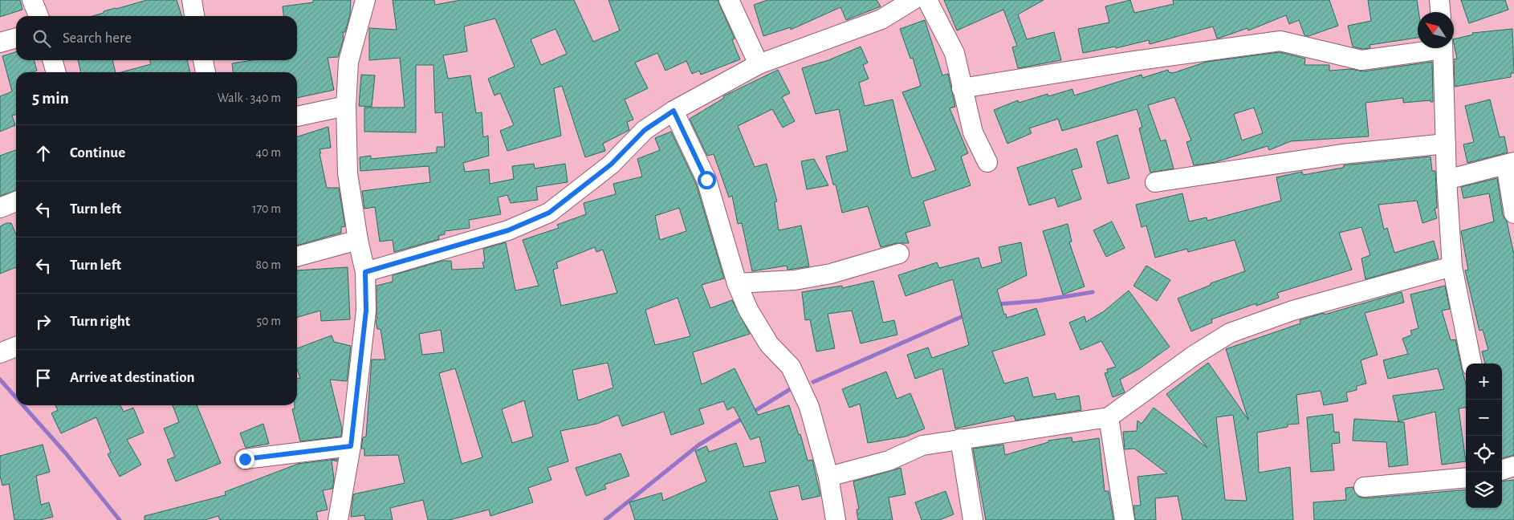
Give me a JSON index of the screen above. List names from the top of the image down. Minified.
{"north":"top left","page":{"search":"Search here","heading":["5 min","Walk · 340 m"],"list":[["Continue","40 m"],["Turn left","170 m"],["Turn left","80 m"],["Turn right","50 m"],"Arrive at destination"],"map_buttons":["+","−"]}}
